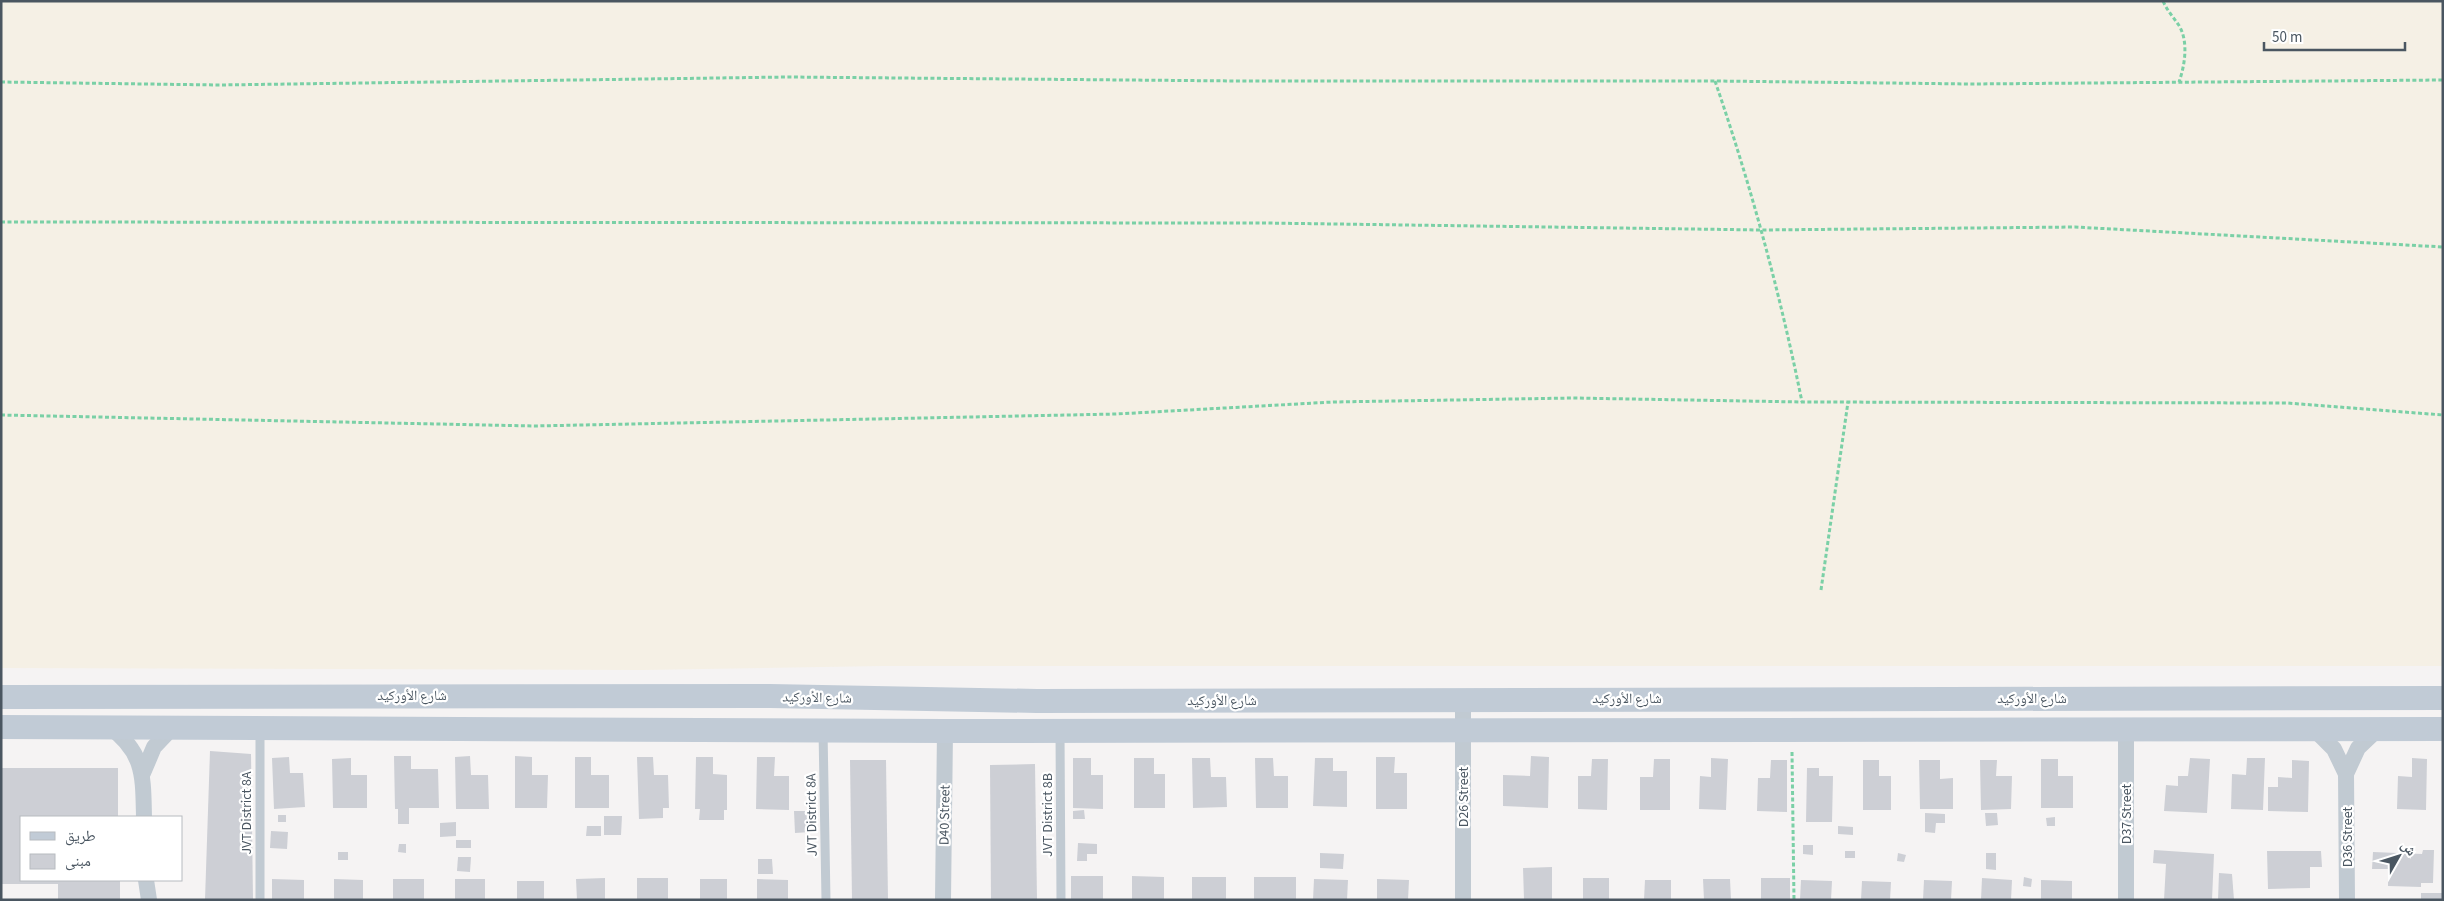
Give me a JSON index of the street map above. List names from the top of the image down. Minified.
{"streets":{"street":["شارع الأوركيد","D26 Street","D37 Street","D40 Street","D36 Street"],"lane":["JVT District 8A","JVT District 8B"]},"crossings":[["شارع الأوركيد","D26 Street"]],"legend":["طريق","مبنى"],"scale_bar":"50 m","north":"top right"}
